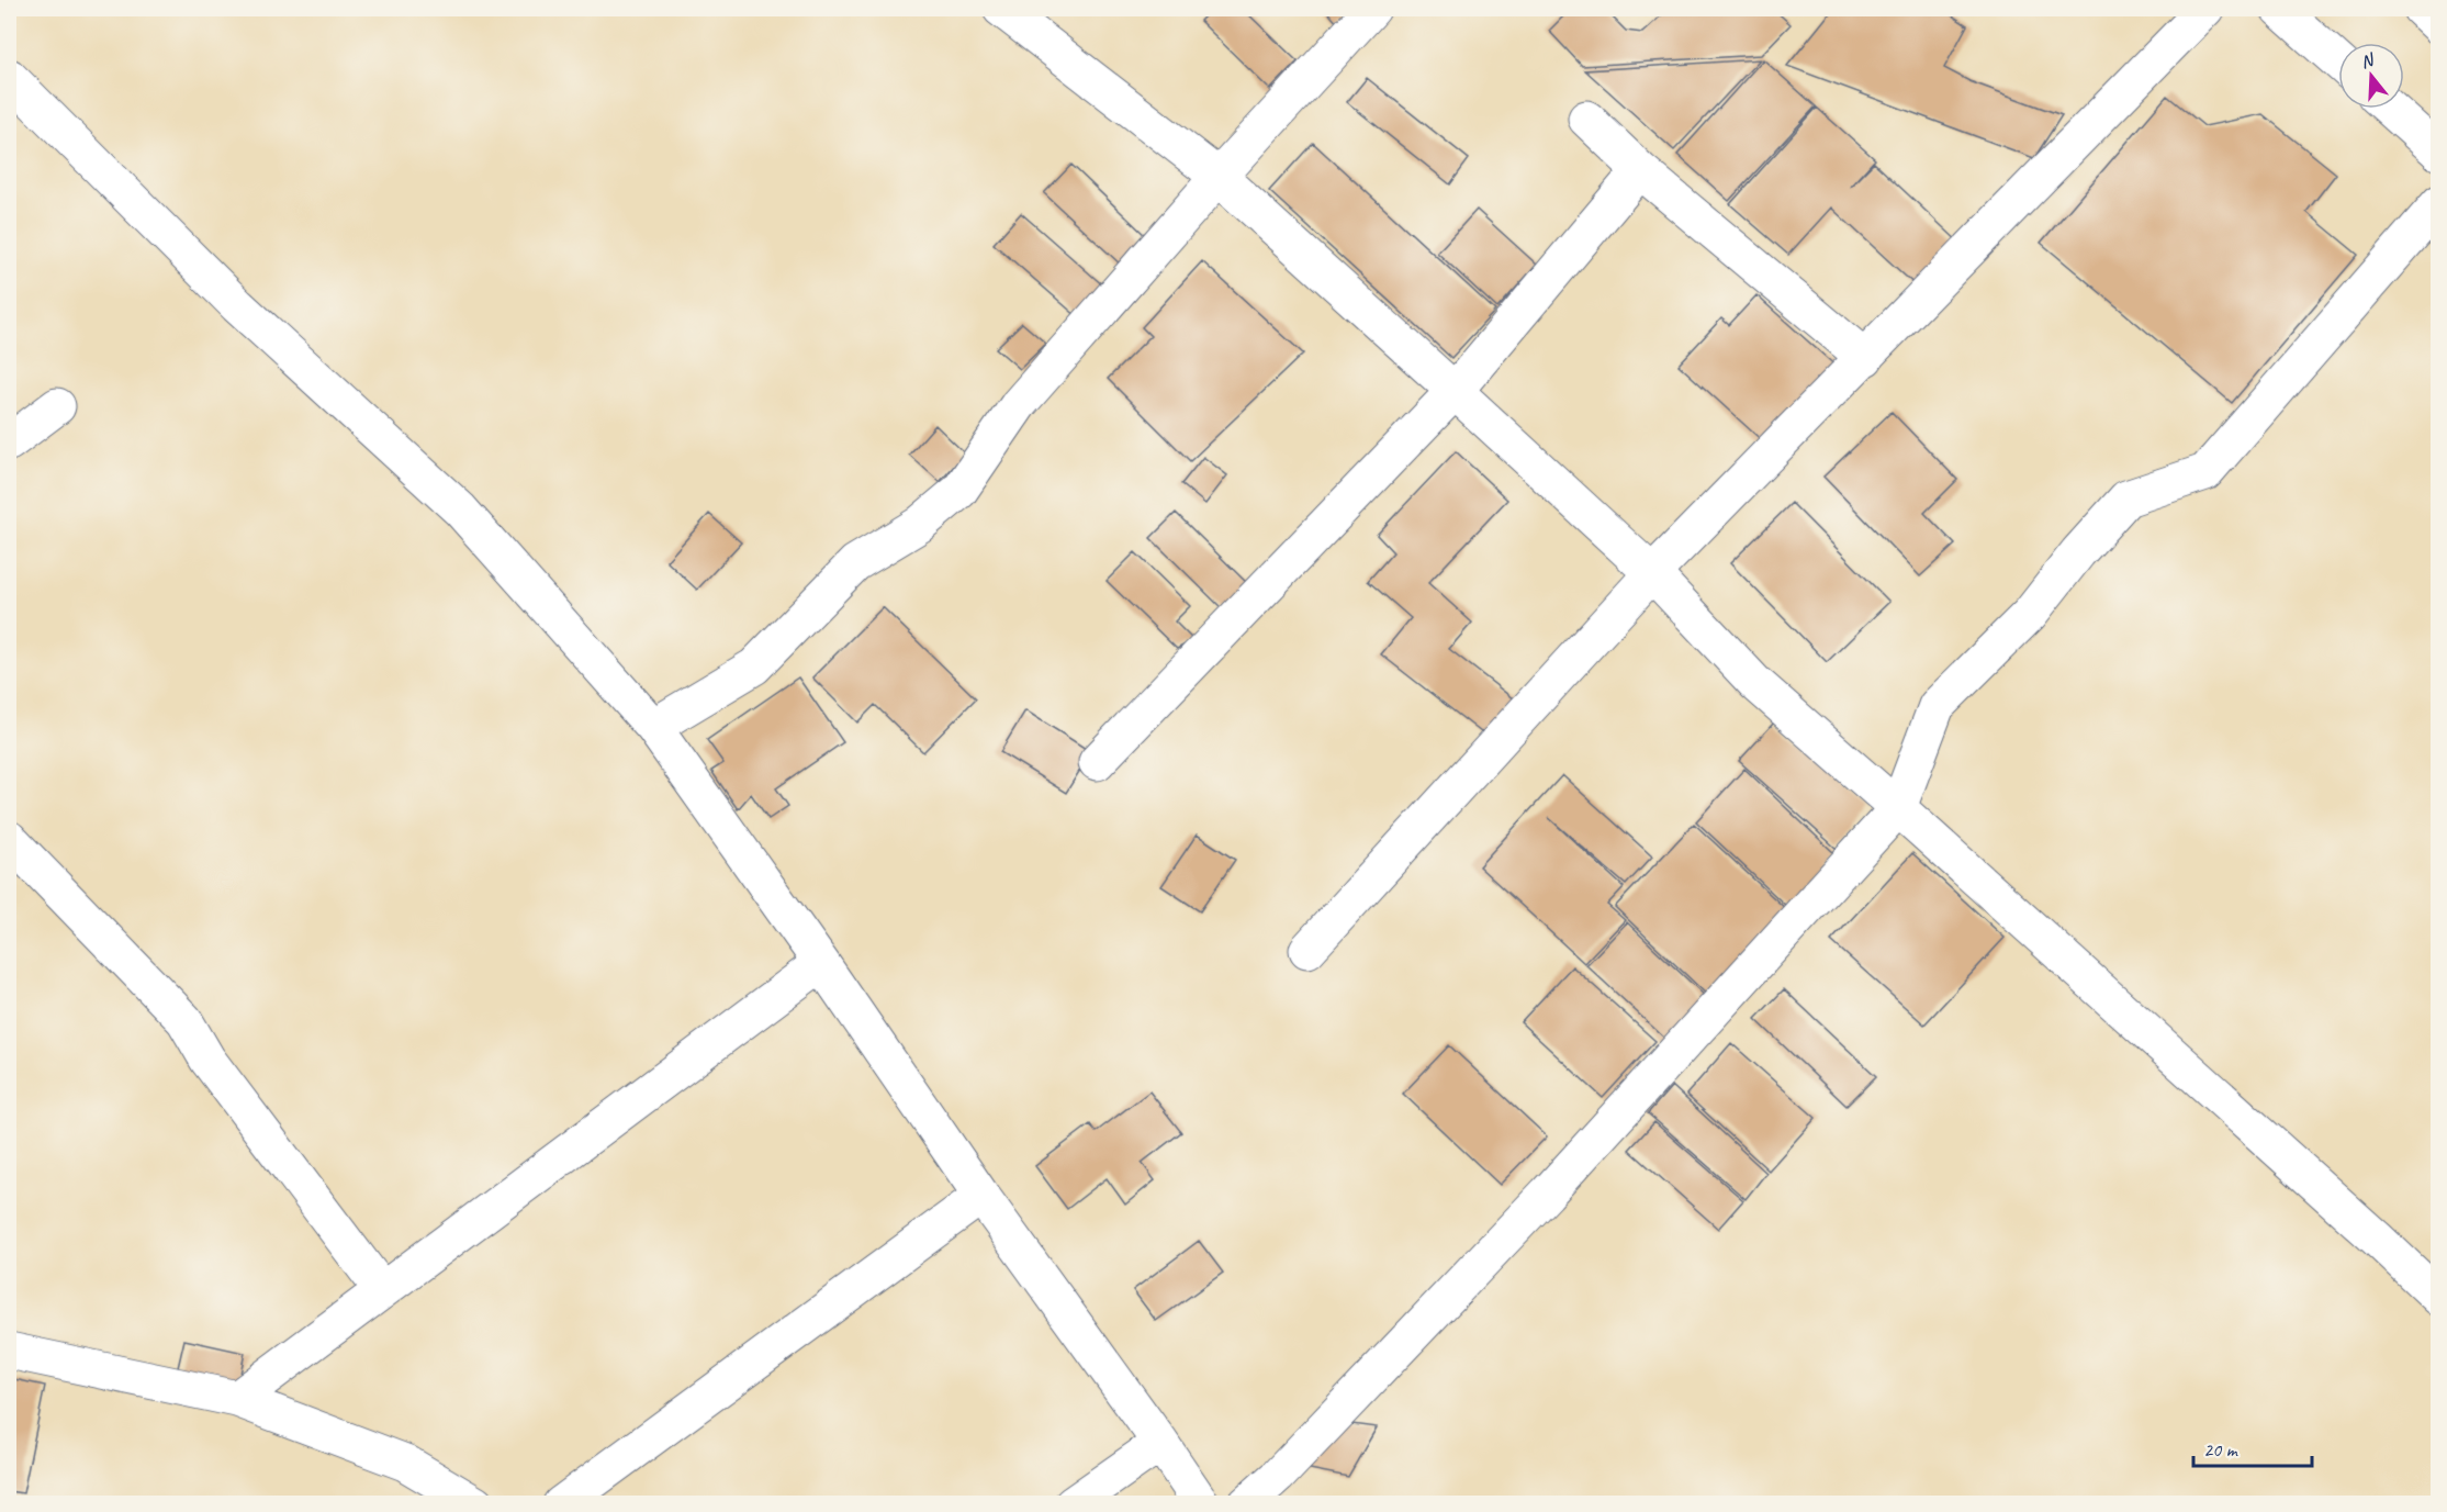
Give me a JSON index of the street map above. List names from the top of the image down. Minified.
{"scale_bar":"20 m","north":"top"}
